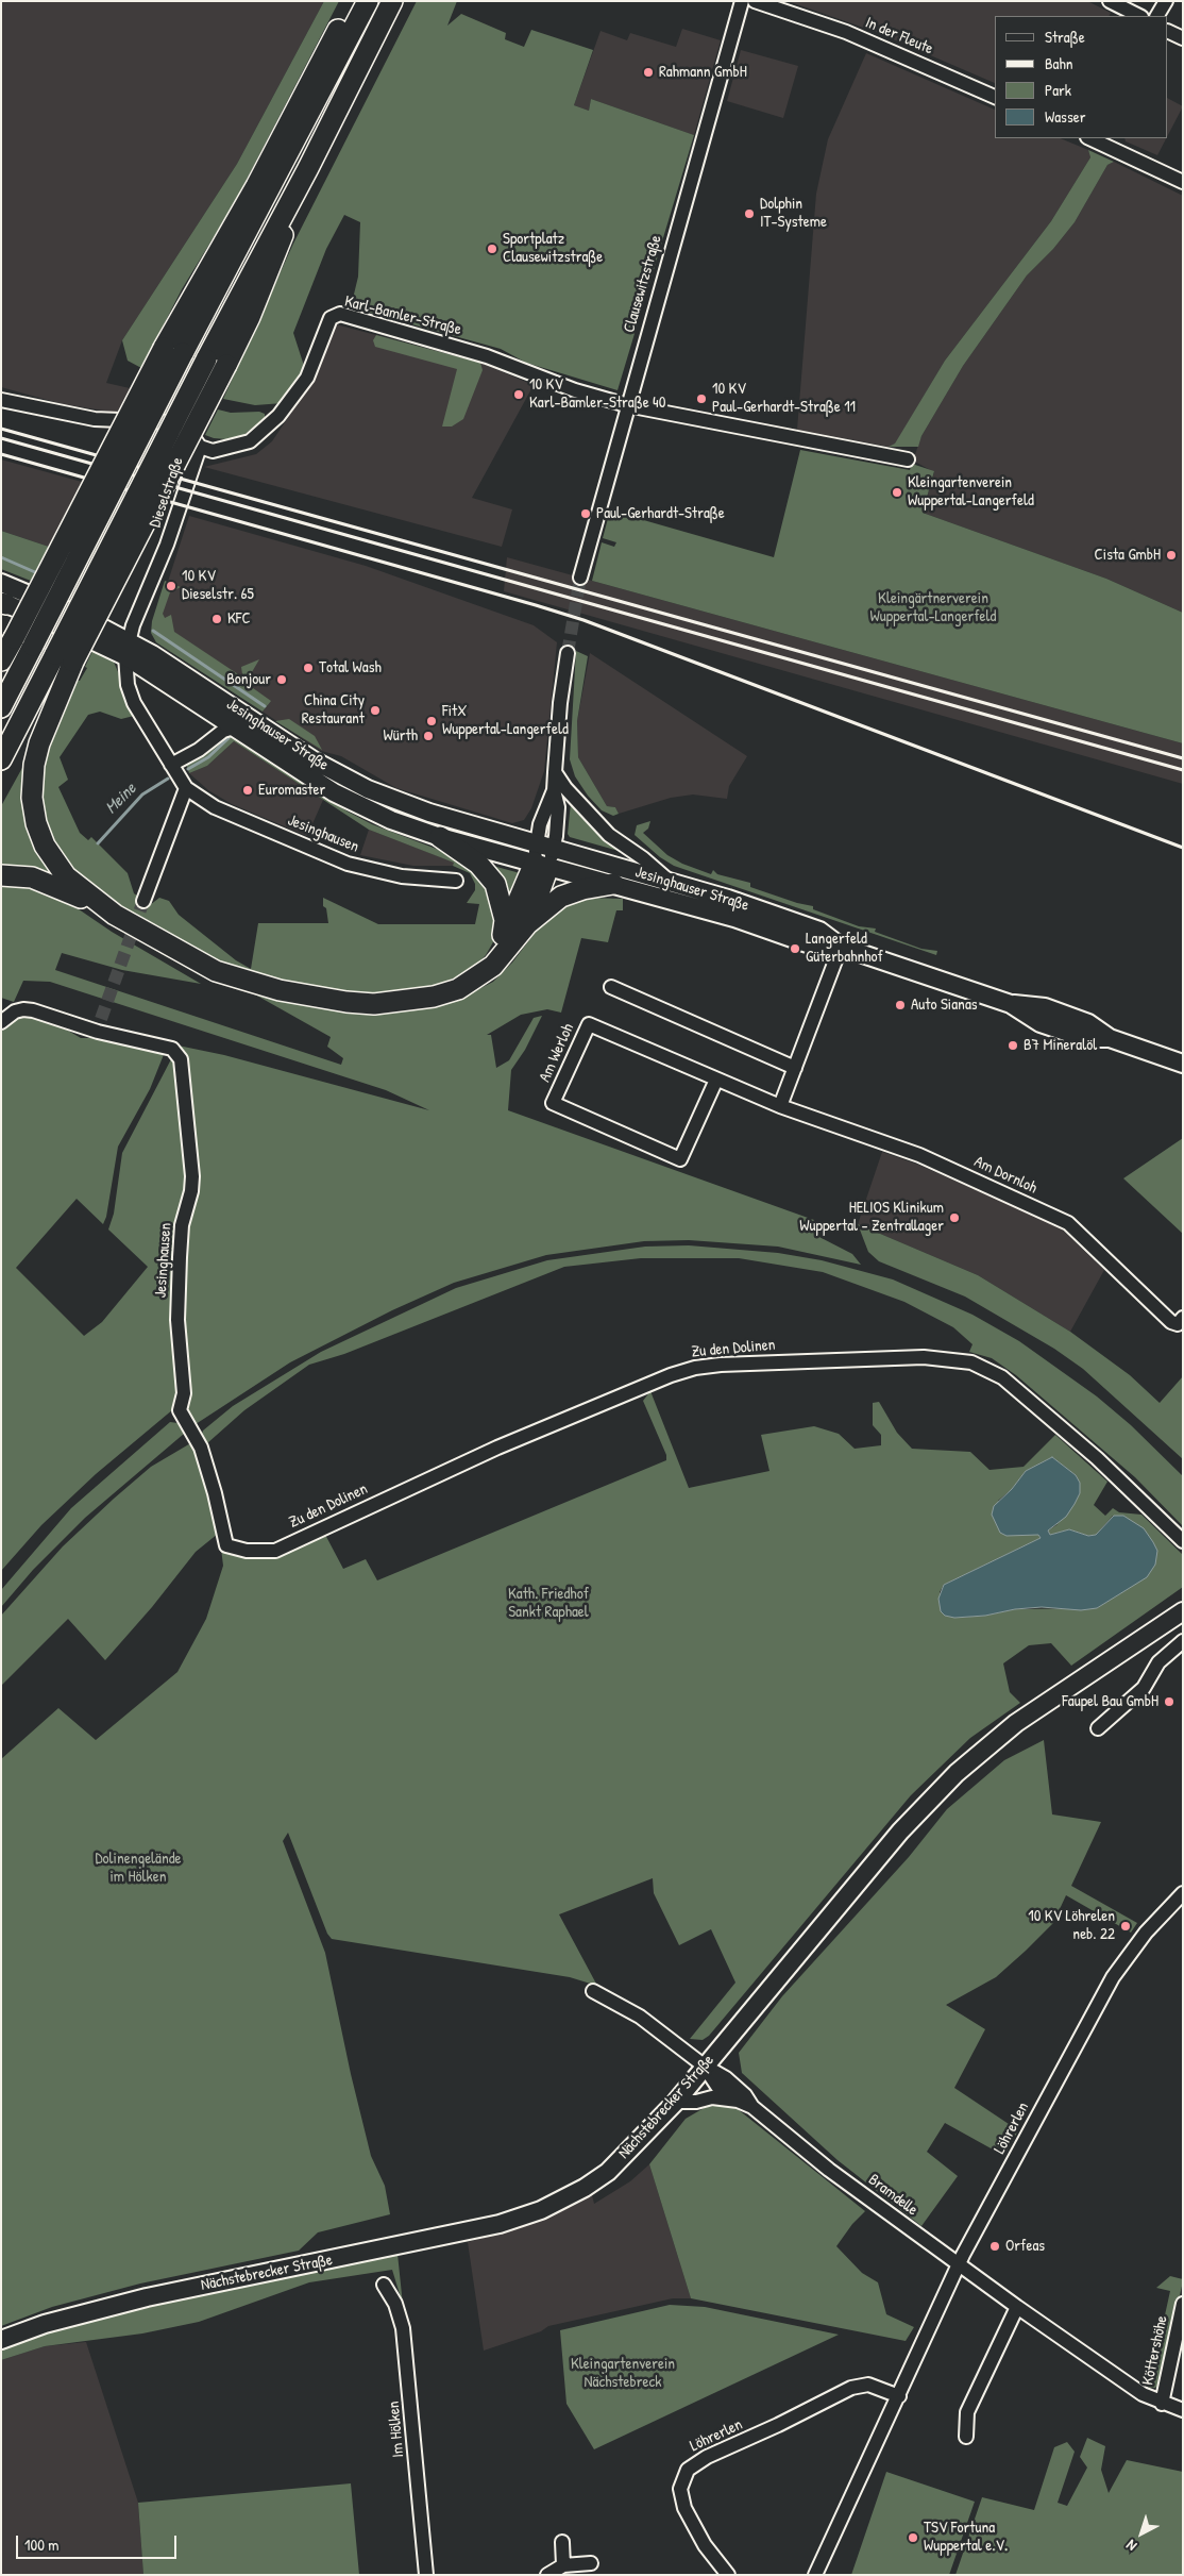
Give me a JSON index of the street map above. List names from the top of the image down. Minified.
{"streets":{"main road":["Jesinghauser Straße","Nächstebrecker Straße"],"street":["In der Fleute","Clausewitzstraße","Karl-Bamler-Straße","Dieselstraße","Jesinghausen","Am Werloh","Am Dornloh","Zu den Dolinen","Löhrerlen","Bramdelle","Köttershöhe","Im Hölken"]},"crossings":[["Clausewitzstraße","Karl-Bamler-Straße"],["Karl-Bamler-Straße","Dieselstraße"],["Dieselstraße","Jesinghauser Straße"],["Dieselstraße","Jesinghausen"],["Jesinghauser Straße","Jesinghausen"],["Jesinghausen","Zu den Dolinen"],["Am Werloh","Am Dornloh"],["Nächstebrecker Straße","Bramdelle"],["Löhrerlen","Bramdelle"],["Bramdelle","Köttershöhe"]],"water":["Meine"],"parks":["Kleingärtnerverein Wuppertal-Langerfeld","Kath. Friedhof Sankt Raphael","Dolinengelände im Hölken","Kleingartenverein Nächstebreck"],"places":["Rahmann GmbH","Dolphin IT-Systeme","Sportplatz Clausewitzstraße","10 KV Karl-Bamler-Straße 40","10 KV Paul-Gerhardt-Straße 11","Kleingartenverein Wuppertal-Langerfeld","Paul-Gerhardt-Straße","Cista GmbH","10 KV Dieselstr. 65","KFC","Total Wash","Bonjour","China City Restaurant","FitX Wuppertal-Langerfeld","Würth","Euromaster","Langerfeld Güterbahnhof","Auto Sianas","B7 Mineralöl","HELIOS Klinikum Wuppertal - Zentrallager","Faupel Bau GmbH","10 KV Löhrelen neb. 22","Orfeas","TSV Fortuna Wuppertal e.V."],"legend":["Straße","Bahn","Park","Wasser"],"scale_bar":"100 m","north":"bottom left"}
